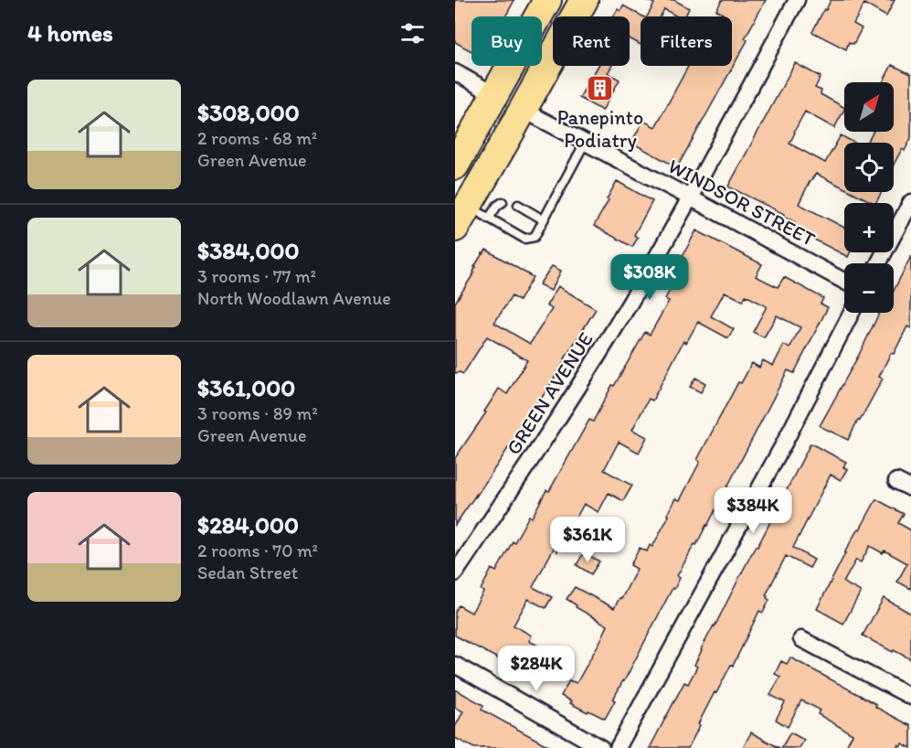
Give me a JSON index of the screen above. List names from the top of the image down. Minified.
{"streets":{"street":["WINDSOR STREET","GREEN AVENUE"]},"crossings":[["WINDSOR STREET","GREEN AVENUE"]],"places":{"building":["Panepinto Podiatry"]},"north":"top right","page":{"heading":"4 homes","chip":["Buy","Rent","Filters"],"list":[{"name":"$308,000","note":"2 rooms · 68 m² · Green Avenue"},{"name":"$384,000","note":"3 rooms · 77 m² · North Woodlawn Avenue"},{"name":"$361,000","note":"3 rooms · 89 m² · Green Avenue"},{"name":"$284,000","note":"2 rooms · 70 m² · Sedan Street"}],"map_buttons":["+","−"],"price":["$308K","$384K","$361K","$284K"]}}
